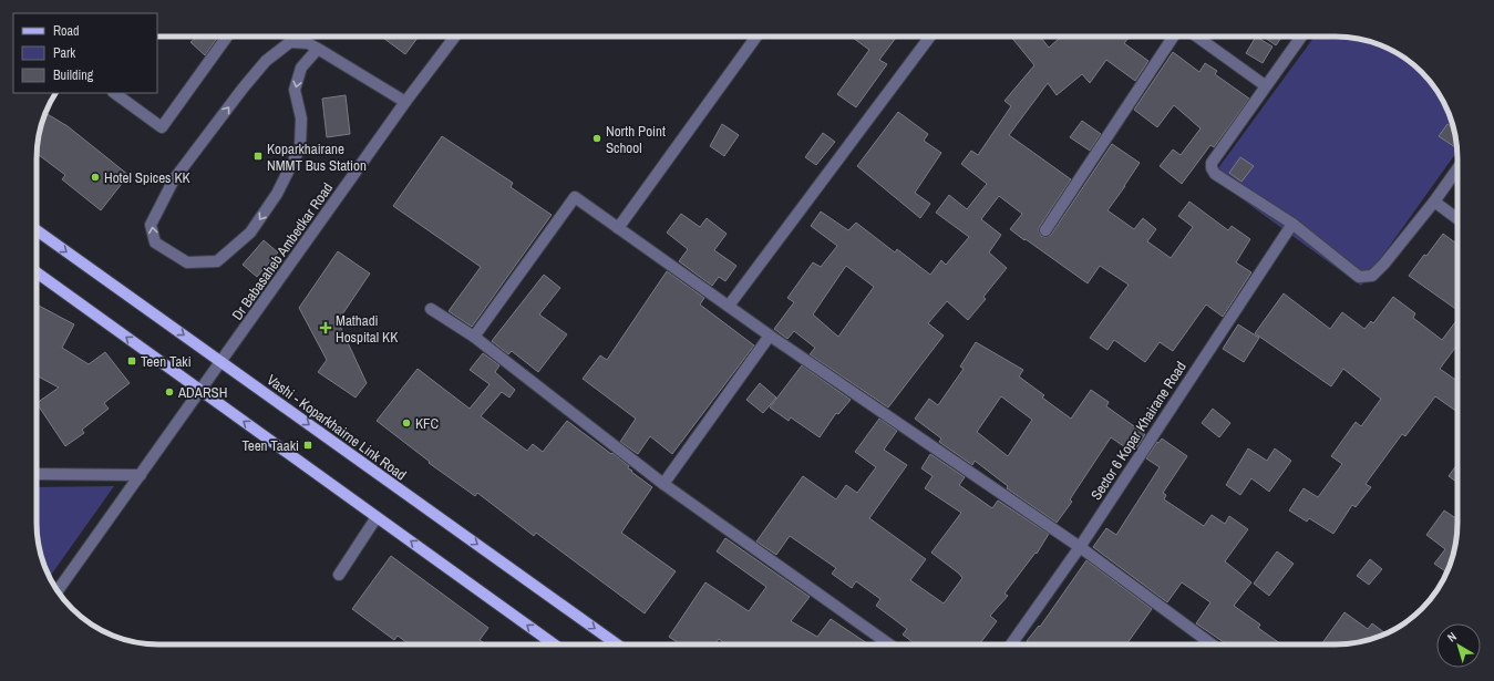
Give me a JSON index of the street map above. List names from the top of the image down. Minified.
{"streets":{"main road":["Vashi - Koparkhairne Link Road"],"street":["Dr Babasaheb Ambedkar Road","Sector 6 Kopar Khairane Road"]},"crossings":[["Dr Babasaheb Ambedkar Road","Vashi - Koparkhairne Link Road"]],"places":{"other":["North Point School","Hotel Spices KK","ADARSH","KFC"],"transit":["Koparkhairane NMMT Bus Station","Teen Taki","Teen Taaki"],"health":["Mathadi Hospital KK"]},"legend":["Road","Park","Building"],"north":"top left"}
